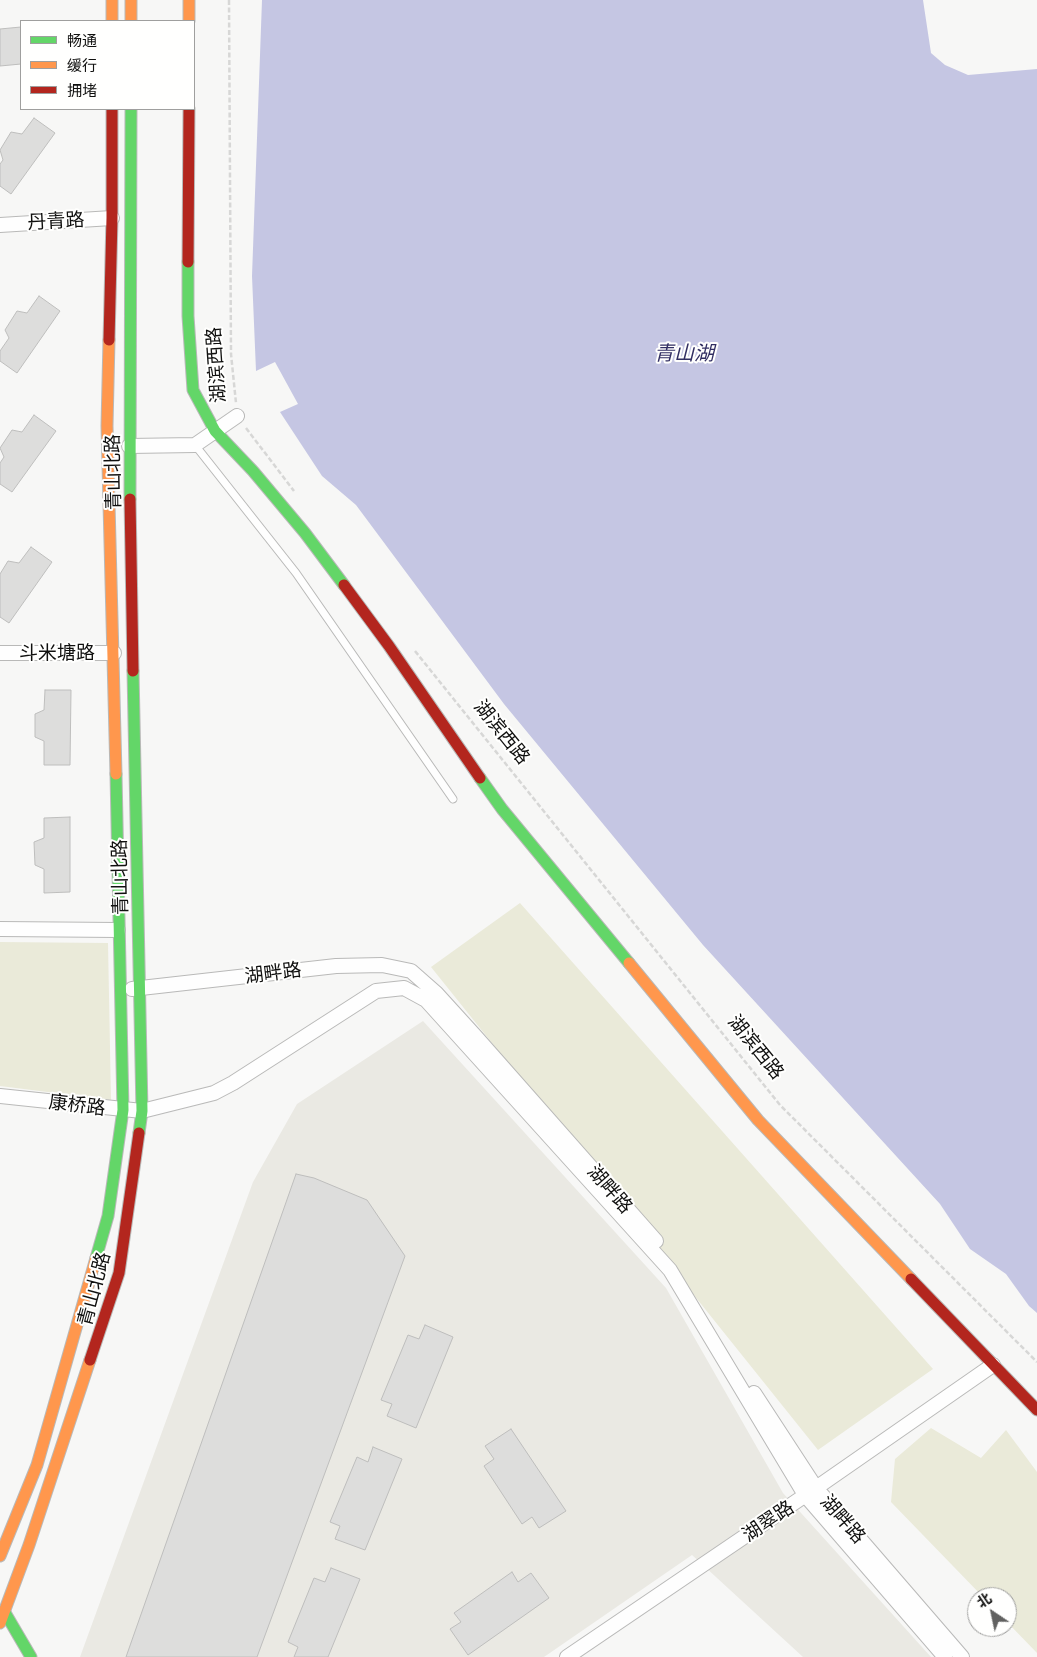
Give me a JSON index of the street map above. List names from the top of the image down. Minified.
{"streets":{"main road":["湖滨西路","青山北路"],"street":["丹青路","斗米塘路","湖畔路","康桥路","湖翠路"]},"crossings":[["丹青路","青山北路"],["湖滨西路","湖翠路"],["青山北路","斗米塘路"],["青山北路","湖畔路"],["青山北路","康桥路"],["湖畔路","康桥路"],["湖畔路","湖翠路"]],"water":["青山湖"],"legend":["畅通","缓行","拥堵"],"north":"top left"}
